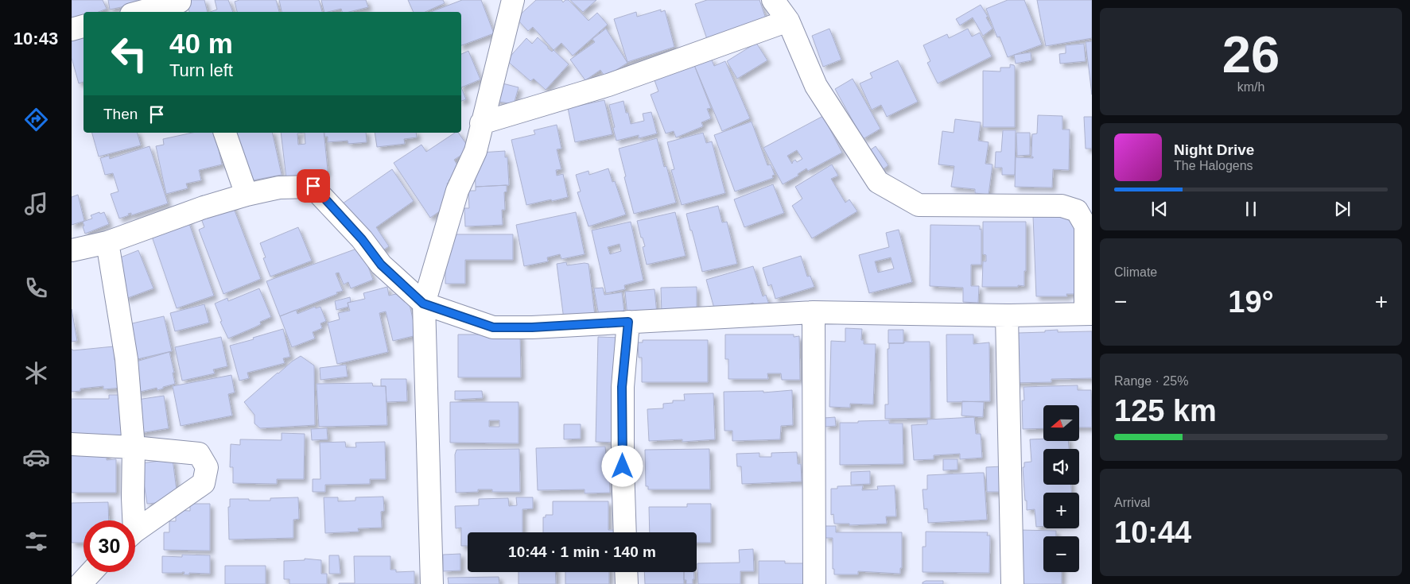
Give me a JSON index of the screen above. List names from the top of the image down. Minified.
{"north":"left","page":{"tabs":"10:43","tile":[["26","km/h"],"Climate",["Range · 25%","125 km"],["Arrival","10:44"]],"turn":["40 m","Turn left"],"then":"Then","song":["Night Drive","The Halogens"],"heat":["−","19°","+"],"map_buttons":["+","−"],"limit":"30","trip":"10:44 · 1 min · 140 m"}}
